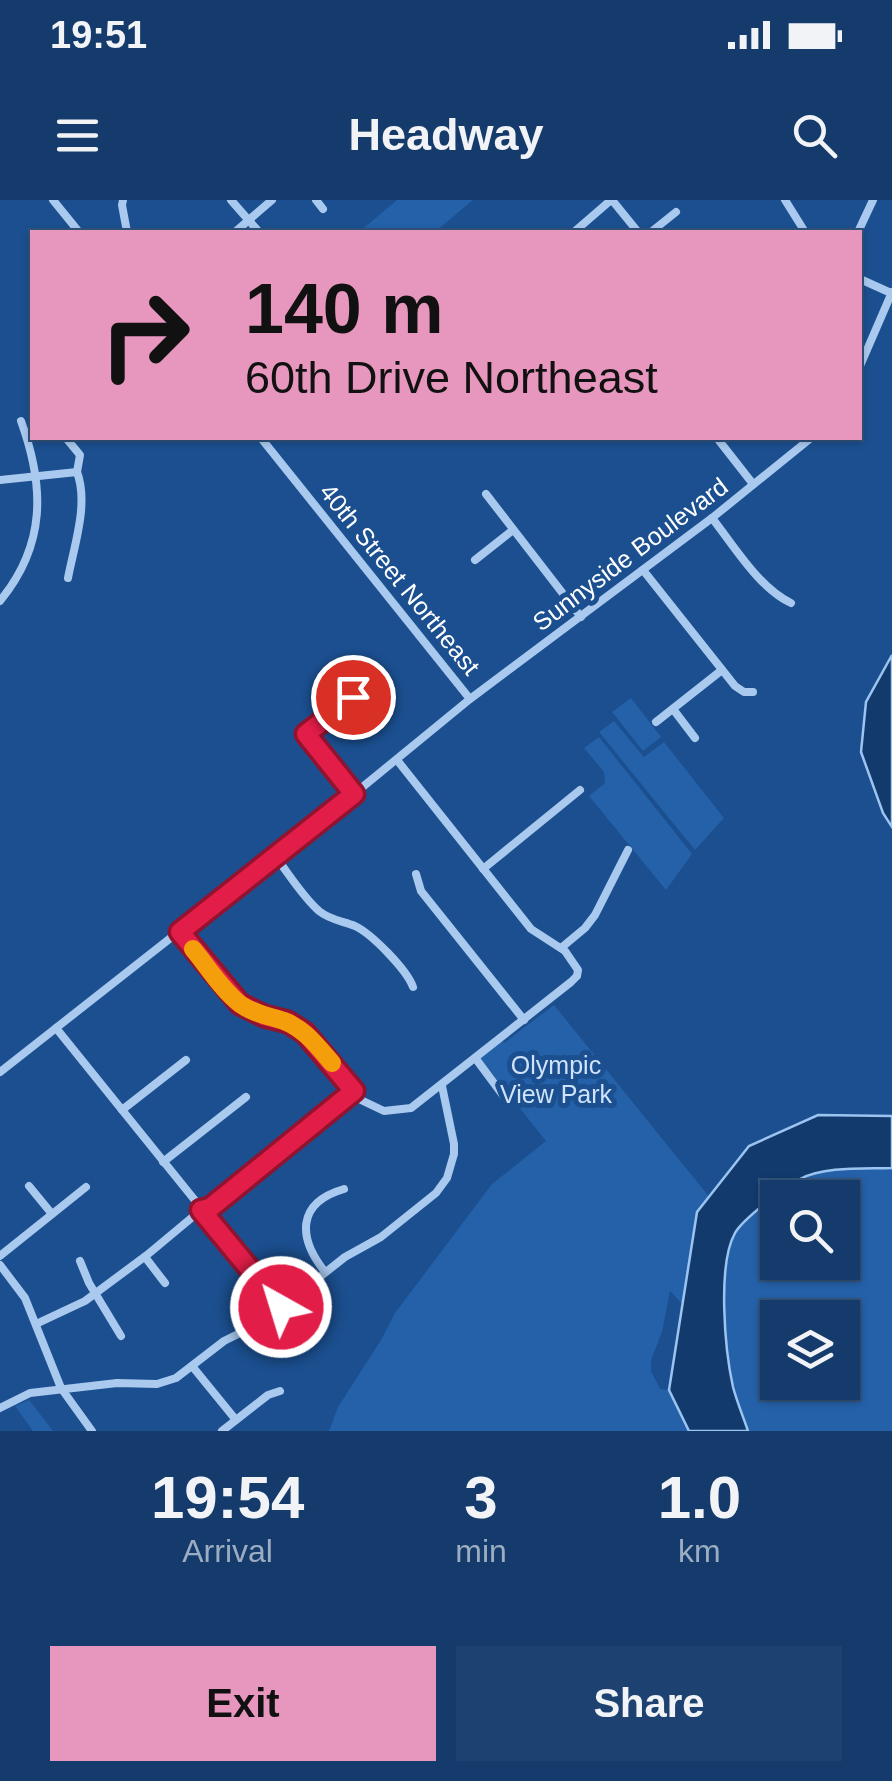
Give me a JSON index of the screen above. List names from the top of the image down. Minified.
{"streets":{"street":["Sunnyside Boulevard","40th Street Northeast"]},"crossings":[["Sunnyside Boulevard","40th Street Northeast"]],"parks":["Olympic View Park"],"page":{"status":"19:51","header":"Headway","turn":["140 m","60th Drive Northeast"],"eta":["19:54","Arrival","3","min","1.0","km"],"buttons":["Exit","Share"]}}
